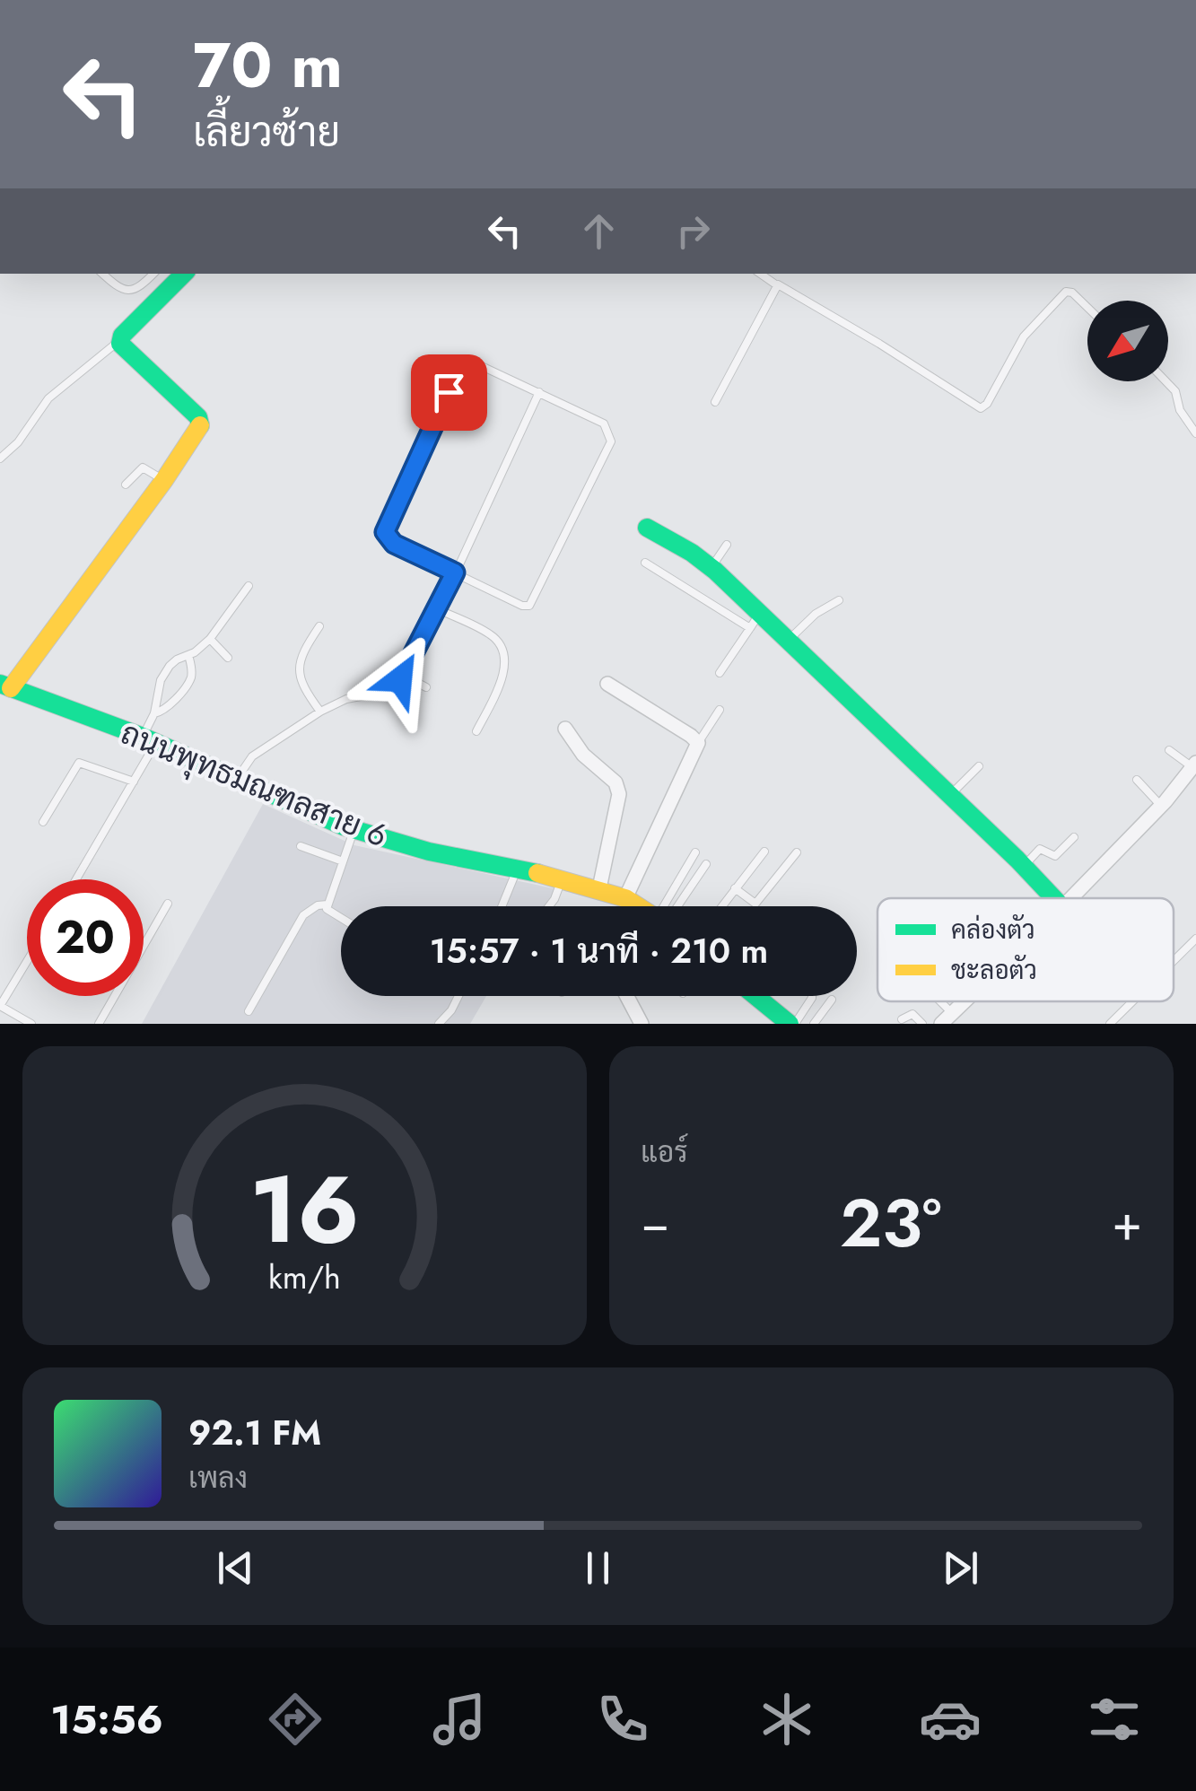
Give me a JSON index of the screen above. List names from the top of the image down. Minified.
{"streets":{"street":["ถนนพุทธมณฑลสาย 6"]},"legend":["คล่องตัว","ชะลอตัว"],"north":"bottom left","page":{"turn":["70 m","เลี้ยวซ้าย"],"limit":"20","trip":"15:57 · 1 นาที · 210 m","tile":"แอร์","heat":["−","23°","+"],"song":["92.1 FM","เพลง"],"tabs":"15:56","gauge":["16","km/h"]}}
